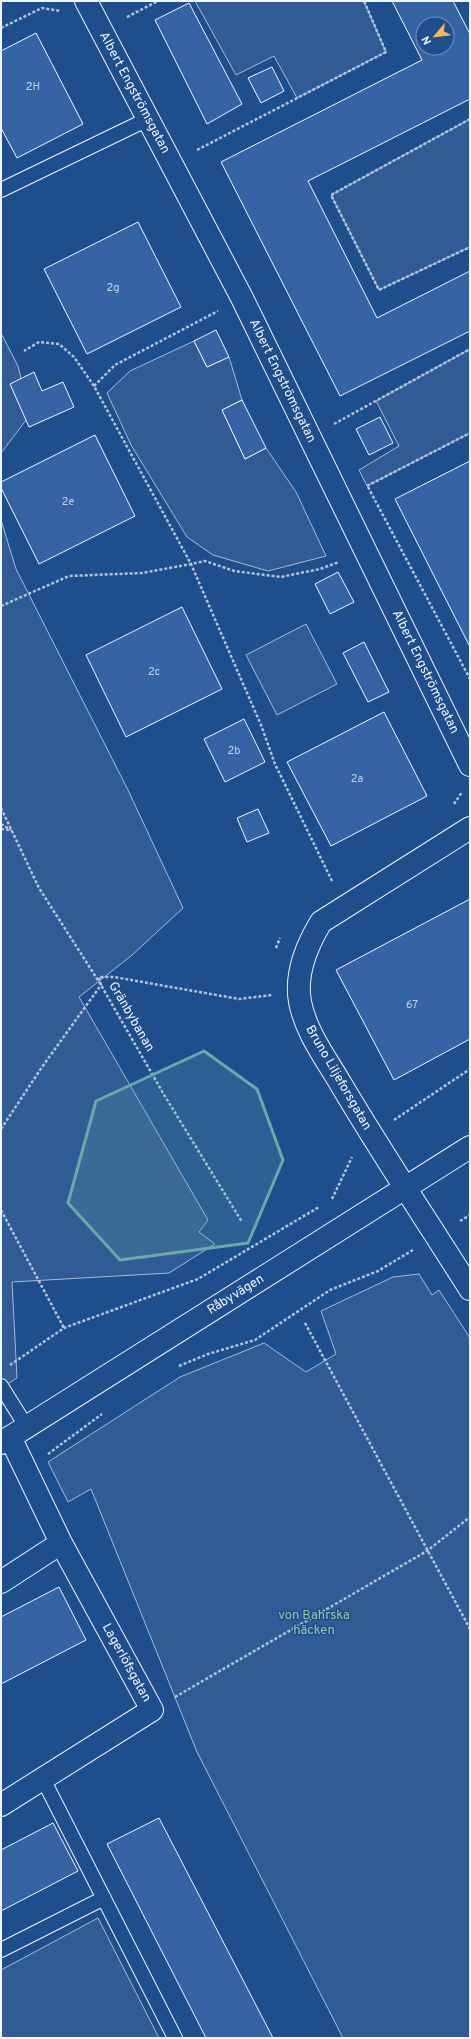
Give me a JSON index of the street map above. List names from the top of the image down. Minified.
{"streets":{"street":["Albert Engströmsgatan","Bruno Liljeforsgatan","Råbyvägen","Lagerlöfsgatan"],"path":["Gränbybanan"]},"crossings":[["Bruno Liljeforsgatan","Råbyvägen"],["Råbyvägen","Lagerlöfsgatan"]],"parks":["von Bahrska häcken"],"house_numbers":["2H","2g","2e","2c","2b","2a","67"],"north":"bottom left"}
